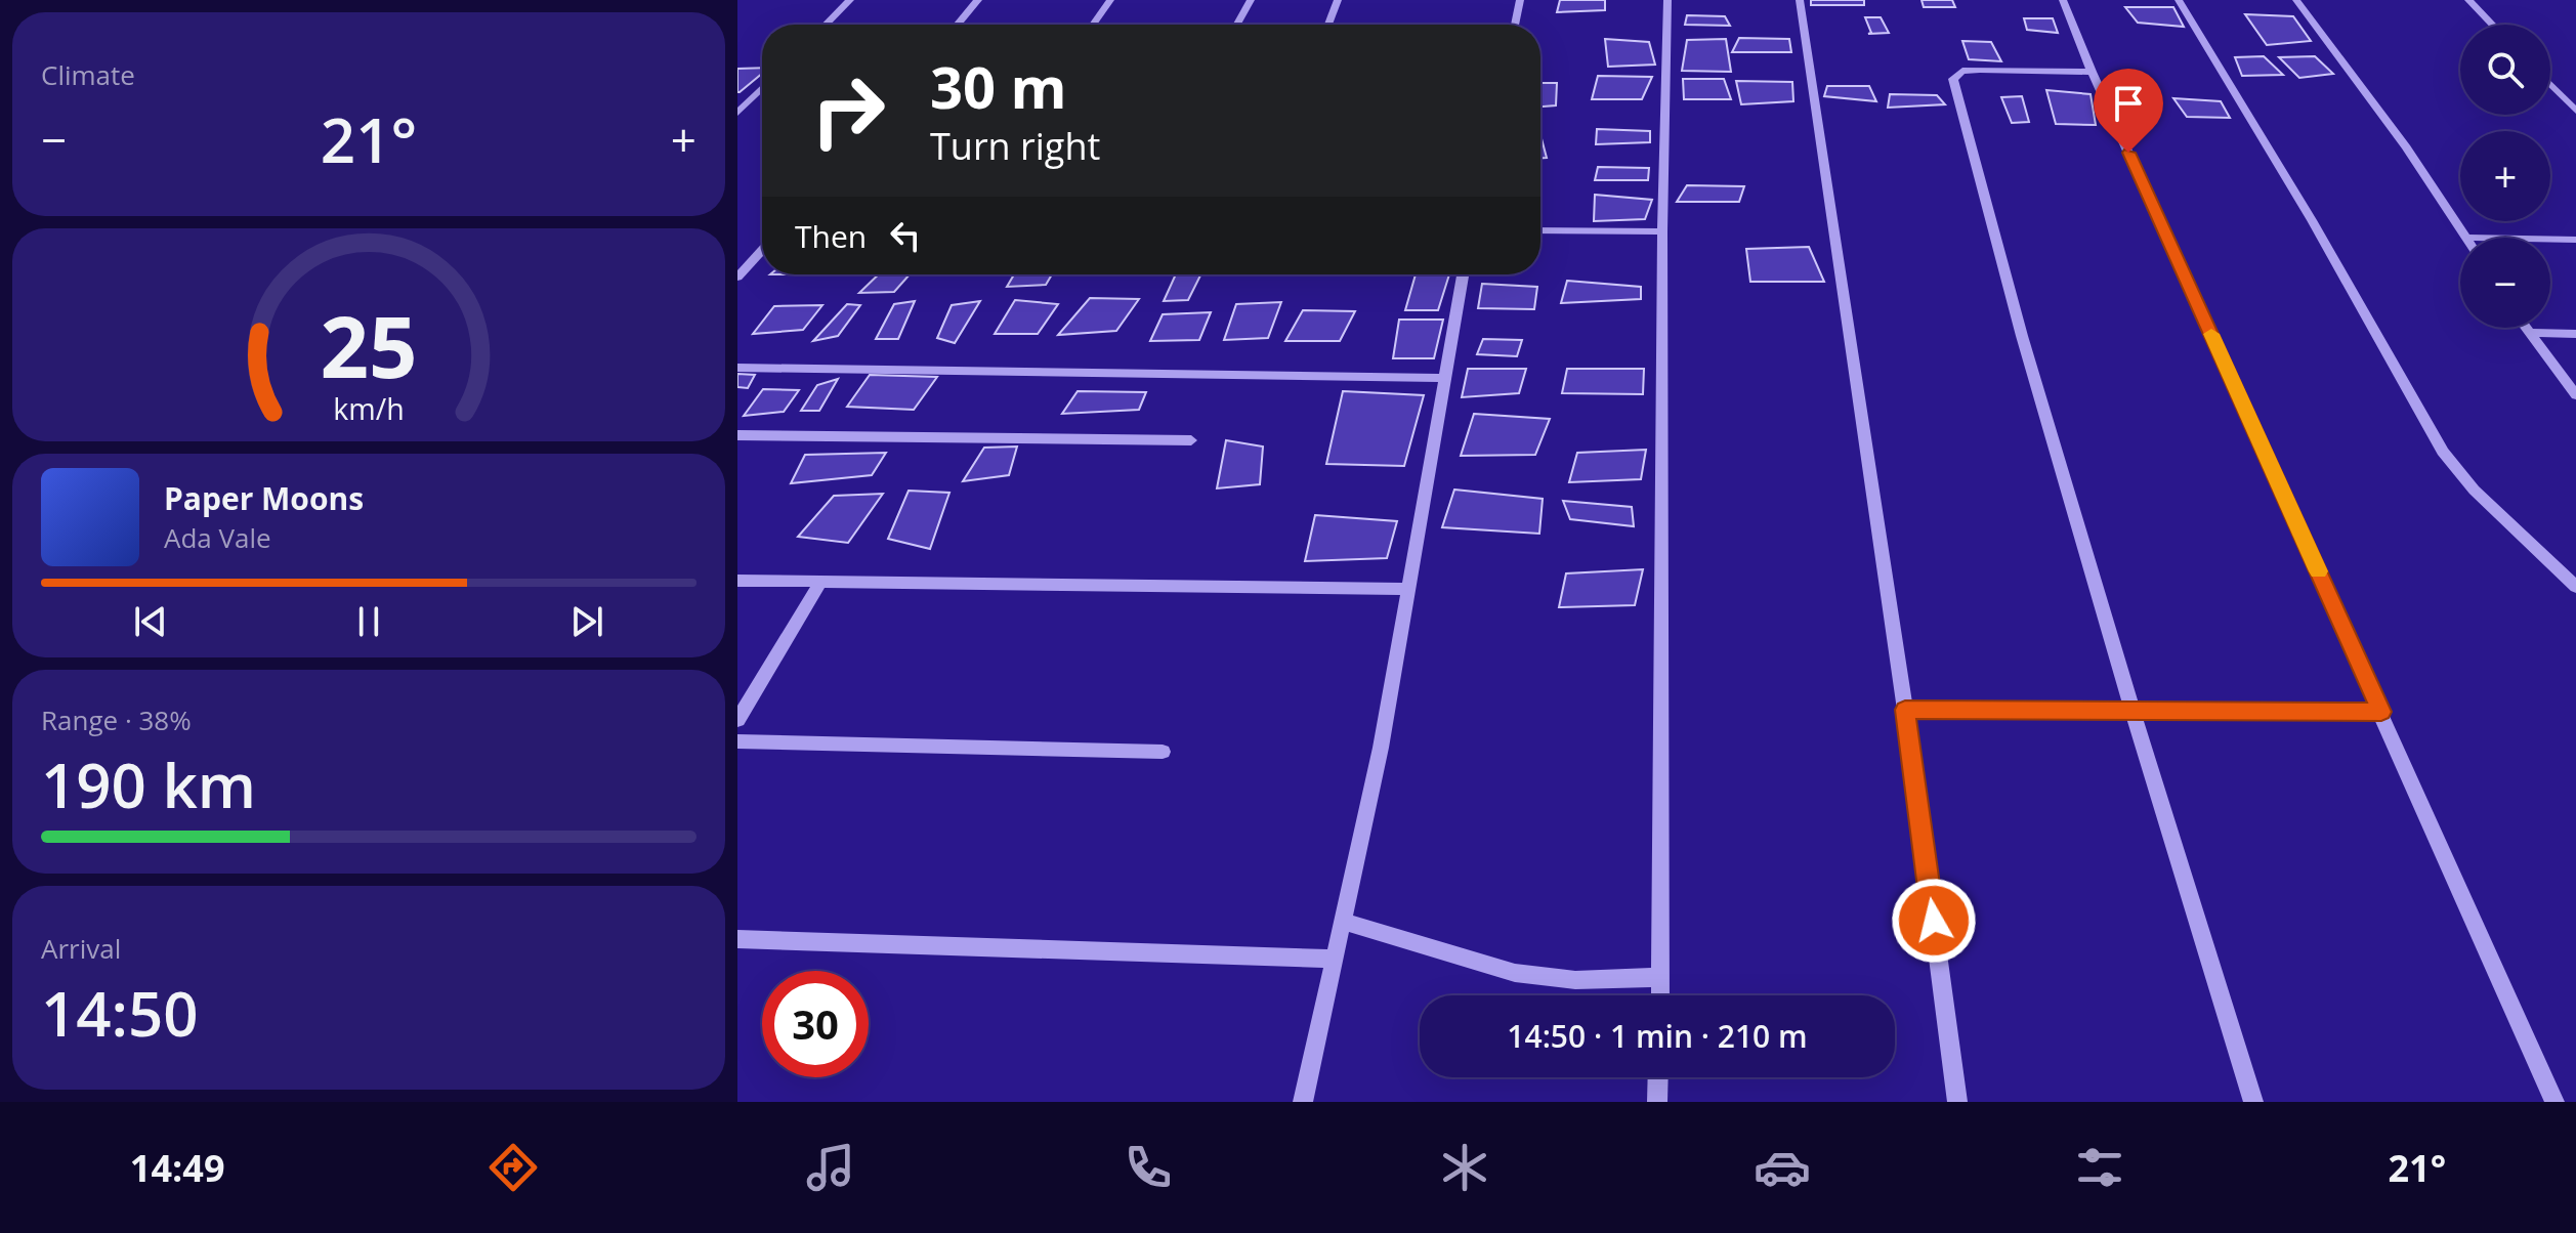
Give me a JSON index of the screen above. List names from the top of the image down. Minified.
{"page":{"tile":["Climate",["Range · 38%","190 km"],["Arrival","14:50"]],"map_buttons":["+","−"],"turn":["30 m","Turn right"],"heat":["−","21°","+"],"then":"Then","song":["Paper Moons","Ada Vale"],"limit":"30","trip":"14:50 · 1 min · 210 m","tabs":["14:49","21°"],"gauge":["25","km/h"]}}
